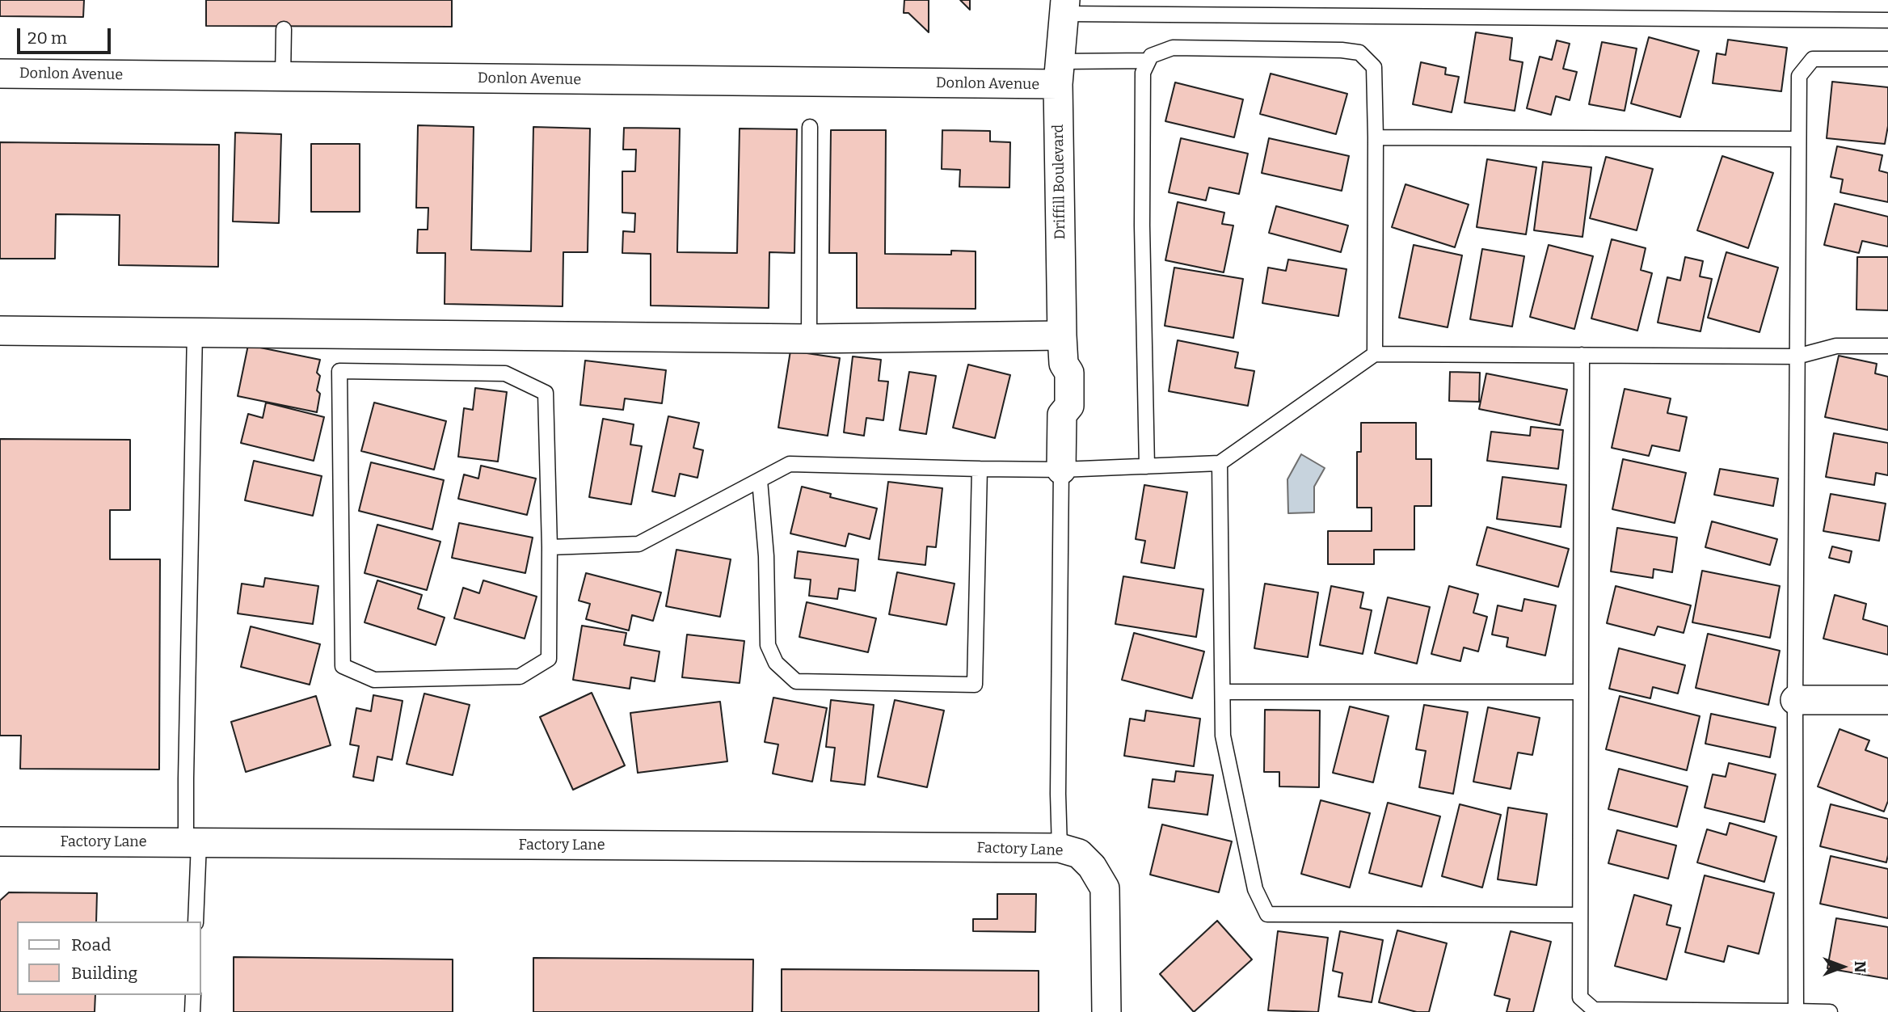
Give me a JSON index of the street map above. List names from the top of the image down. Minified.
{"streets":{"street":["Donlon Avenue","Driffill Boulevard","Factory Lane"]},"crossings":[["Donlon Avenue","Driffill Boulevard"]],"legend":["Road","Building"],"scale_bar":"20 m","north":"right"}
